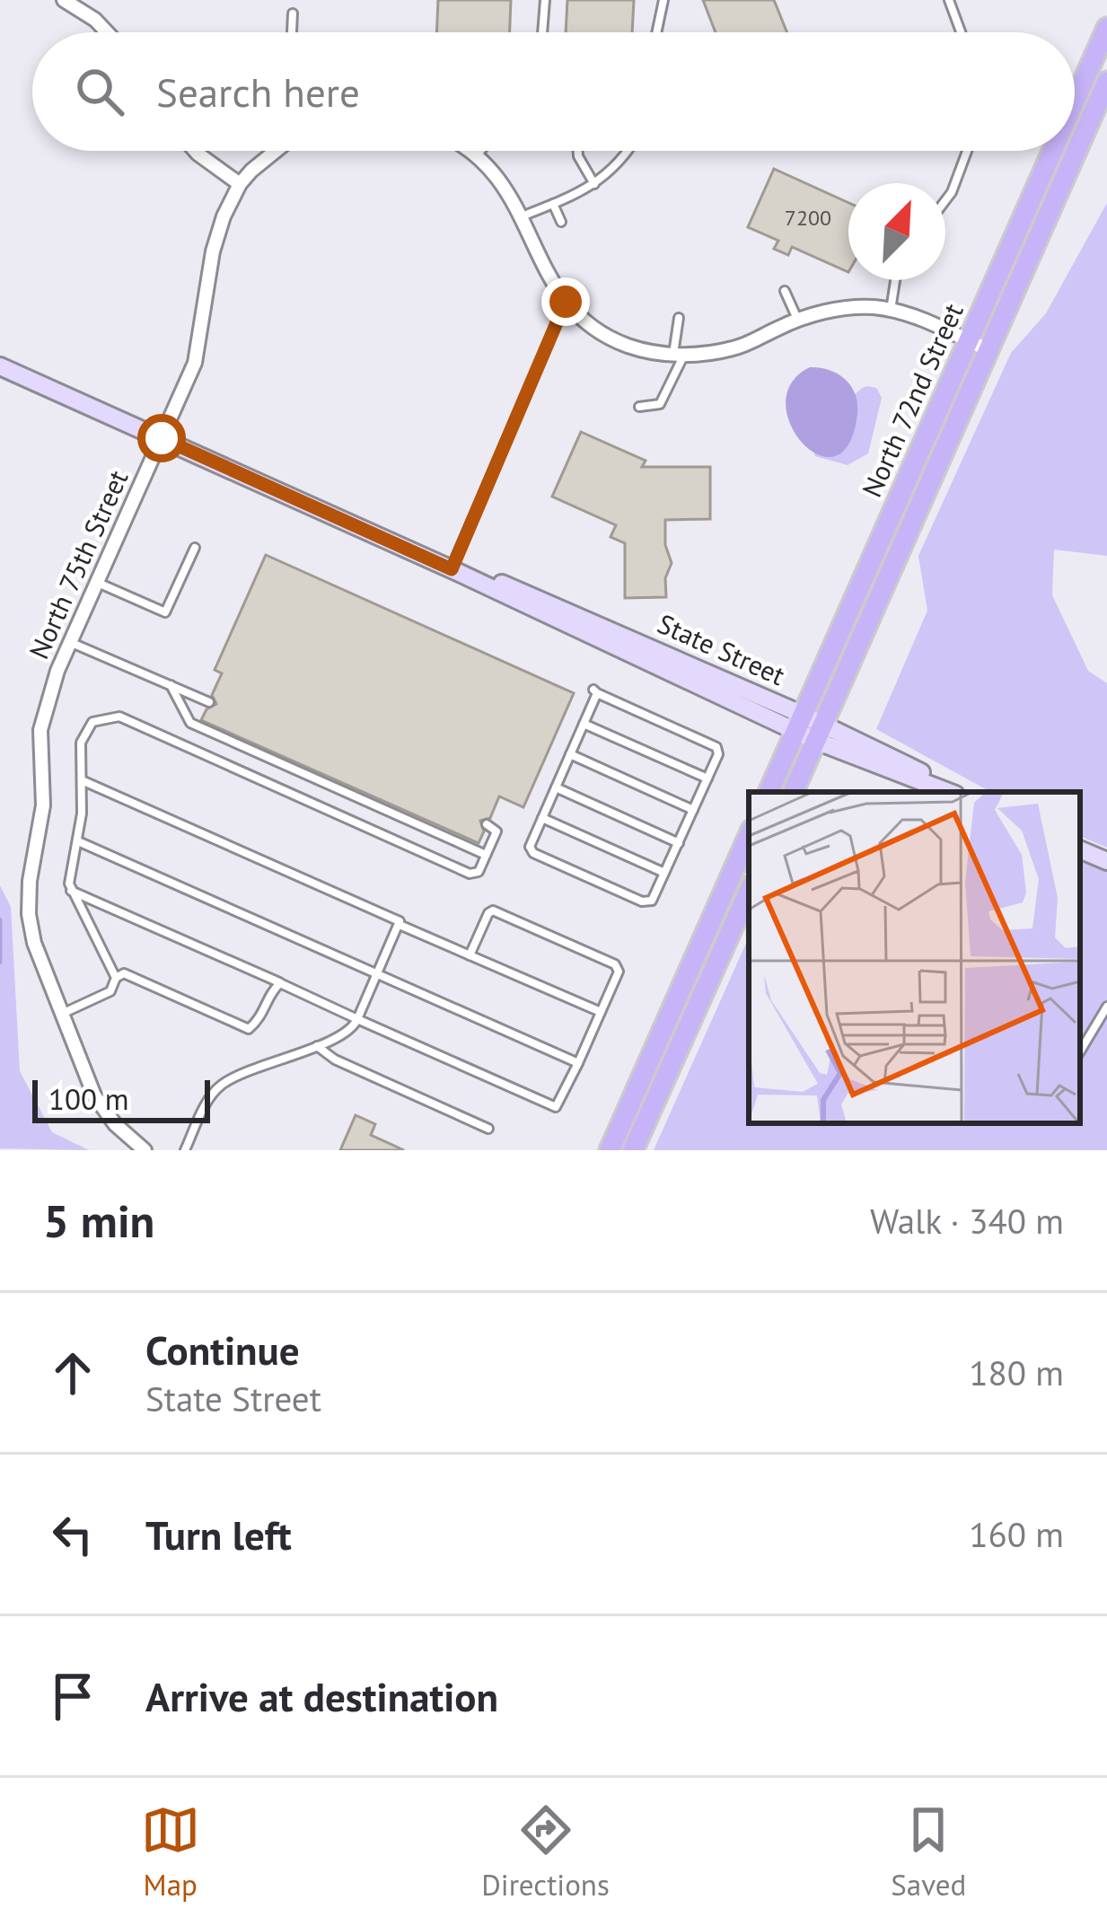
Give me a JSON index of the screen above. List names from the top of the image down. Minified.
{"streets":{"main road":["North 72nd Street"],"street":["North 75th Street","State Street"]},"crossings":[["North 72nd Street","State Street"],["North 75th Street","State Street"]],"house_numbers":["7200"],"scale_bar":"100 m","north":"top right","page":{"search":"Search here","scale":"100 m","heading":["5 min","Walk · 340 m"],"list":[["Continue","State Street","180 m"],["Turn left","160 m"],"Arrive at destination"],"nav":["Map","Directions","Saved"]}}
